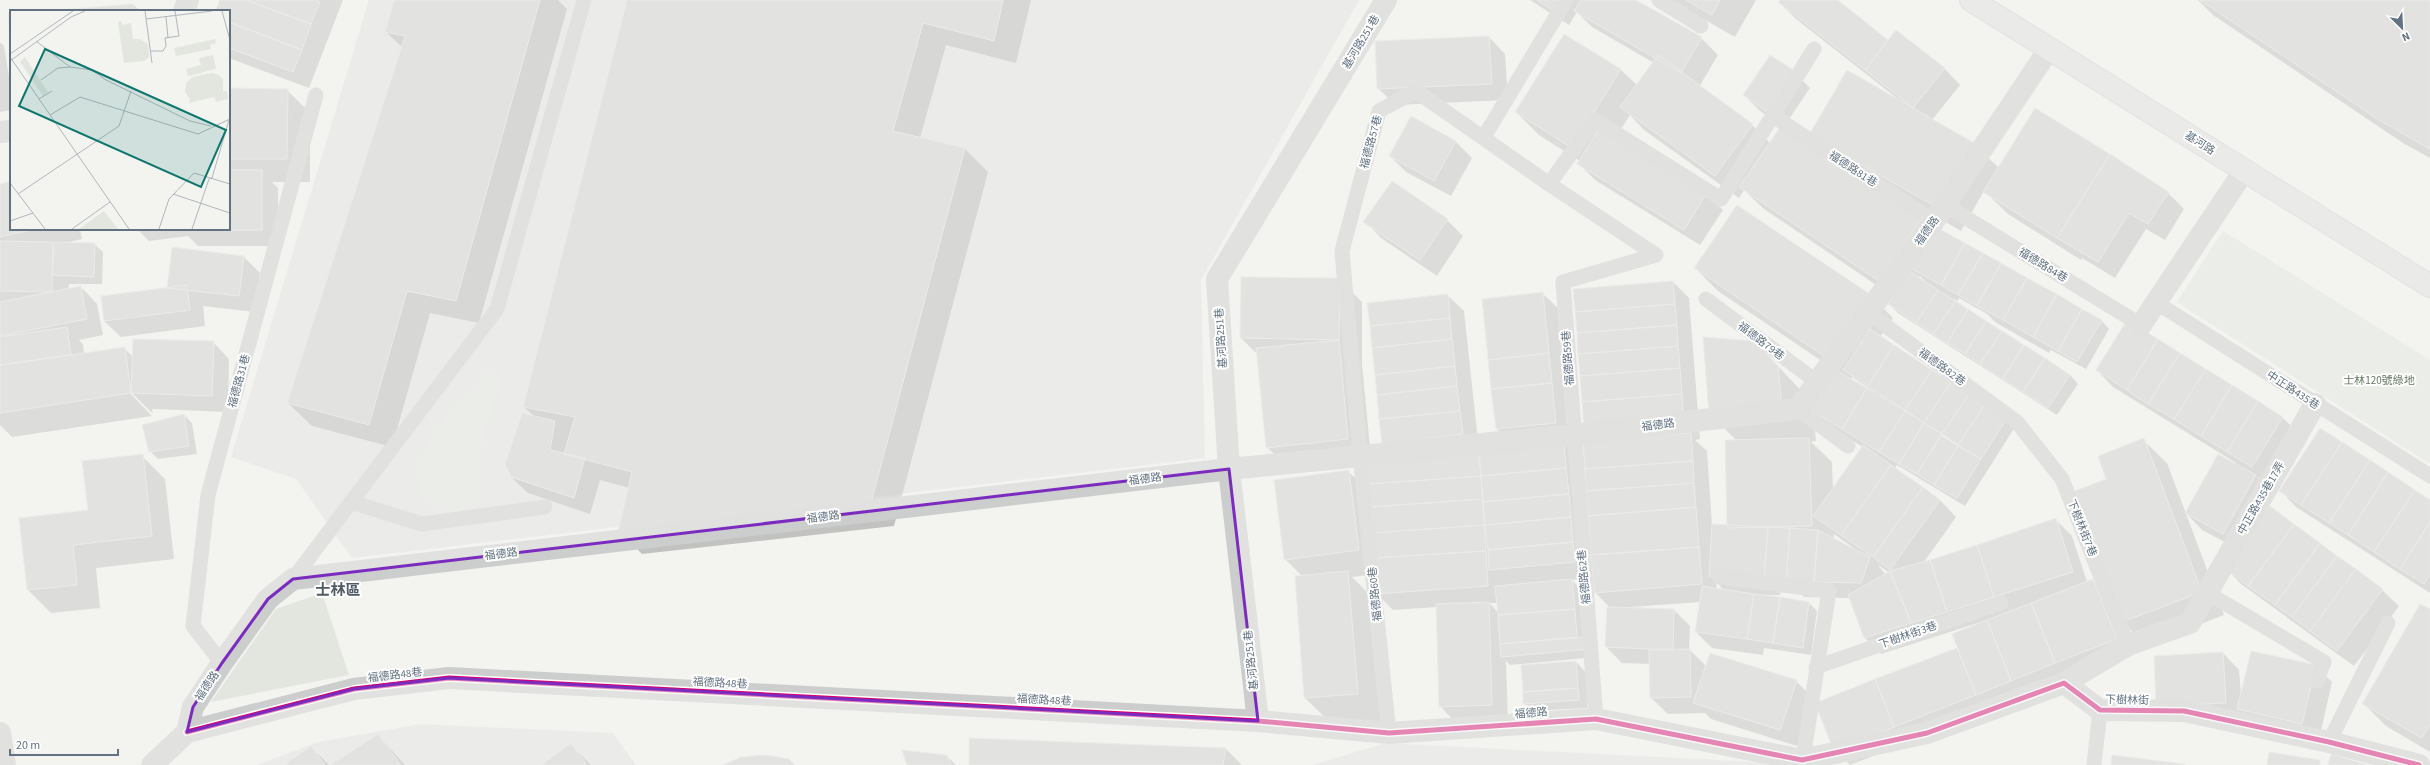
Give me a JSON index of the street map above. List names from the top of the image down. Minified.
{"streets":{"street":["基河路251巷","基河路","福德路","中正路435巷17弄","福德路48巷","下樹林街"],"lane":["福德路57巷","福德路81巷","福德路84巷","福德路79巷","福德路59巷","福德路82巷","福德路31巷","中正路435巷","下樹林街7巷","福德路62巷","福德路60巷","下樹林街3巷"]},"crossings":[["基河路251巷","福德路"],["基河路251巷","福德路48巷"],["福德路57巷","福德路"],["福德路57巷","福德路59巷"],["福德路57巷","福德路60巷"],["基河路","福德路"],["福德路81巷","福德路"],["福德路81巷","福德路84巷"],["福德路","福德路84巷"],["福德路","福德路79巷"],["福德路","福德路59巷"],["福德路","福德路82巷"],["福德路","福德路31巷"],["福德路","福德路62巷"],["福德路","福德路60巷"],["福德路","福德路48巷"],["福德路59巷","福德路62巷"],["福德路82巷","下樹林街7巷"],["中正路435巷","中正路435巷17弄"]],"districts":["士林區"],"parks":["士林120號綠地"],"scale_bar":"20 m","north":"bottom right"}
